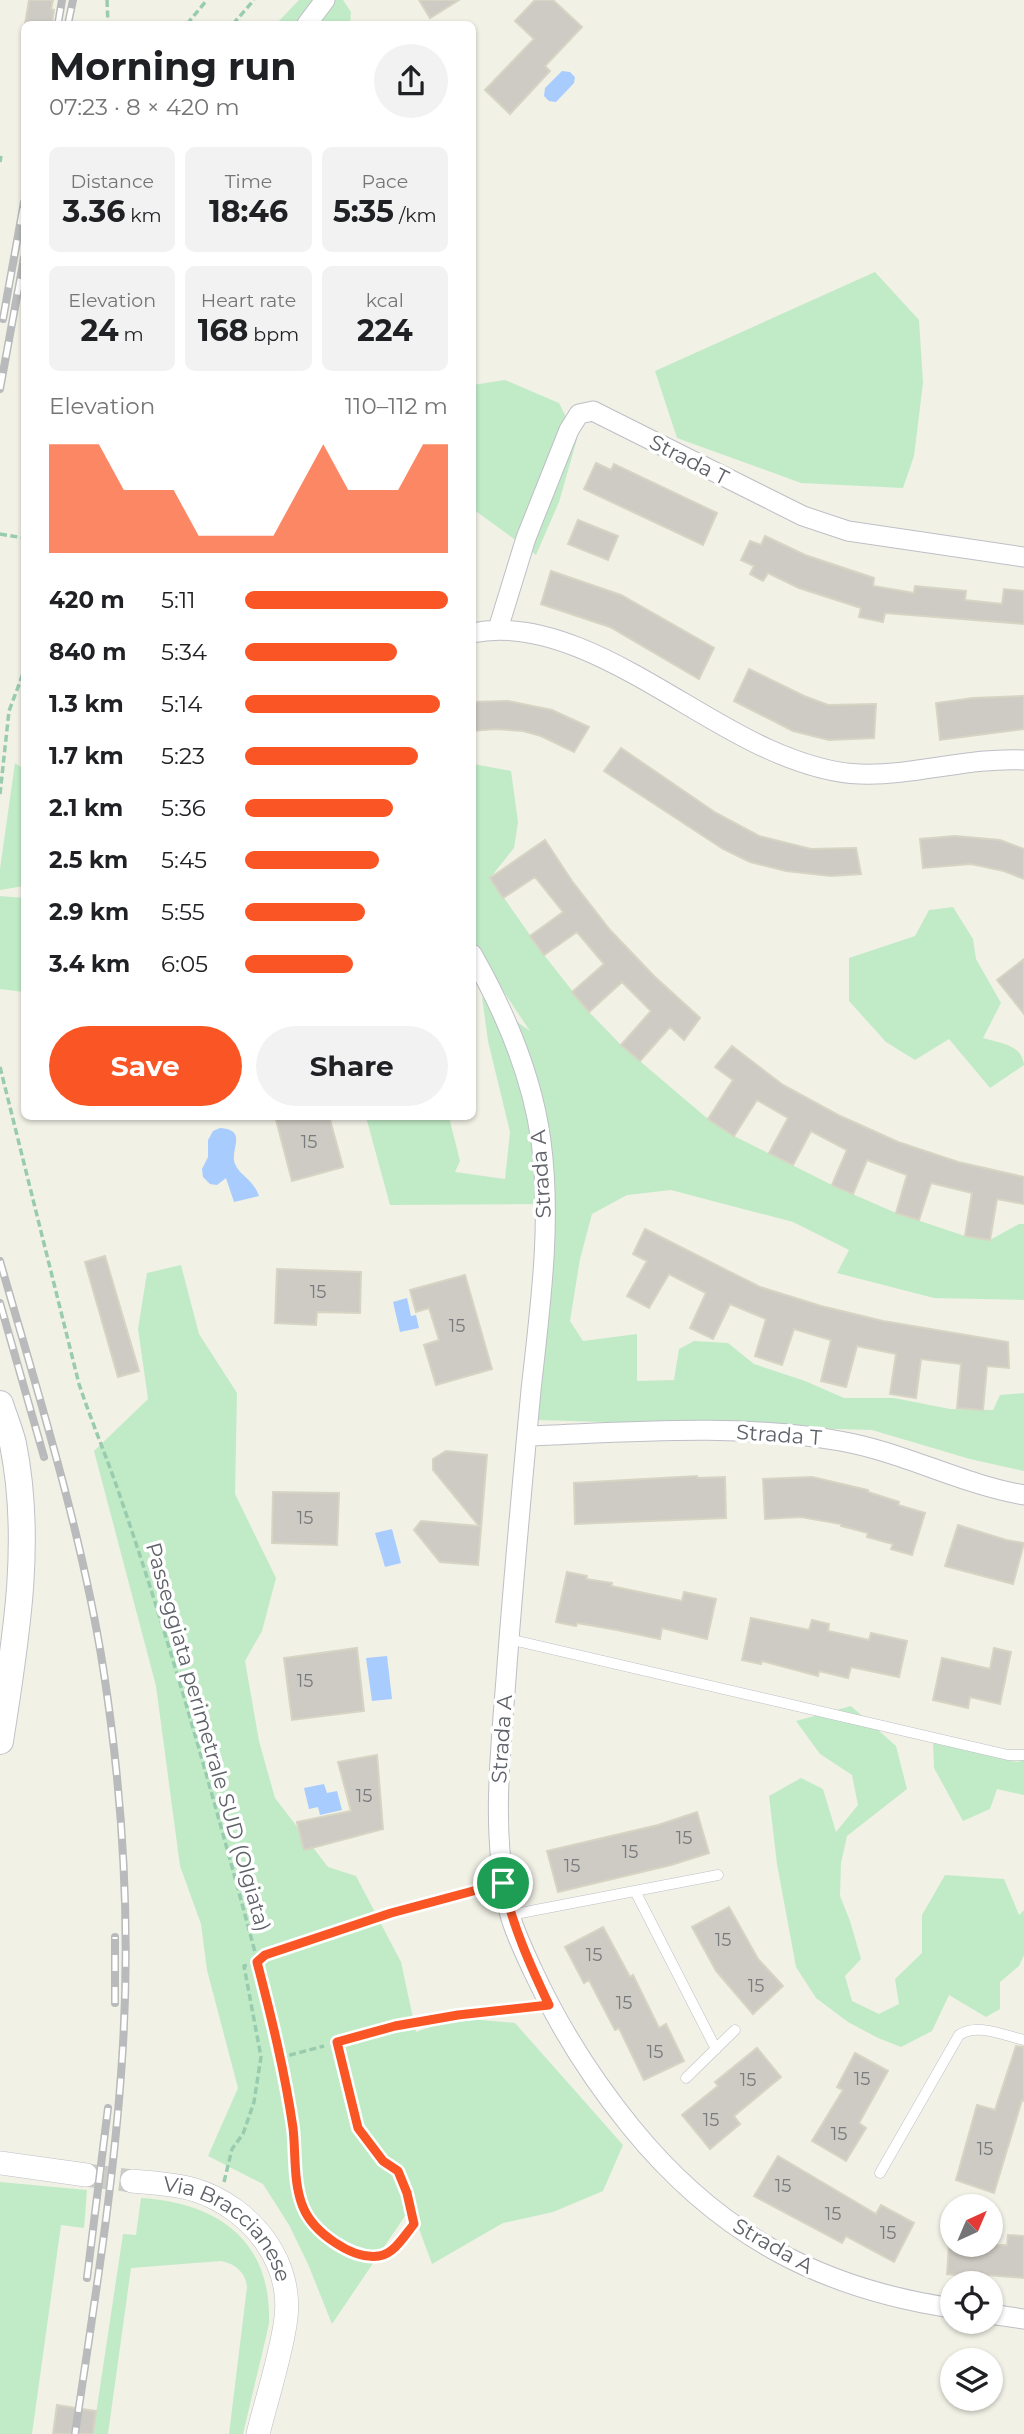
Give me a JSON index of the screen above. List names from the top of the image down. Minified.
{"streets":{"street":["Strada T","Strada A","Via Braccianese"],"path":["Passeggiata perimetrale SUD (Olgiata)"]},"crossings":[["Strada T","Strada A"]],"house_numbers":["15","15","15","15","15","15","15","15","15","15","15","15","15","15","15","15","15","15","15","15","15","15"],"north":"top right","page":{"heading":["Morning run","07:23 · 8 × 420 m"],"stats":[["Distance","3.36 km"],["Time","18:46"],["Pace","5:35 /km"],["Elevation","24 m"],["Heart rate","168 bpm"],["kcal","224"]],"chart":["Elevation","110–112 m"],"list":[{"name":"420 m","note":"5:11"},{"name":"840 m","note":"5:34"},{"name":"1.3 km","note":"5:14"},{"name":"1.7 km","note":"5:23"},{"name":"2.1 km","note":"5:36"},{"name":"2.5 km","note":"5:45"},{"name":"2.9 km","note":"5:55"},{"name":"3.4 km","note":"6:05"}],"buttons":["Save","Share"]}}
